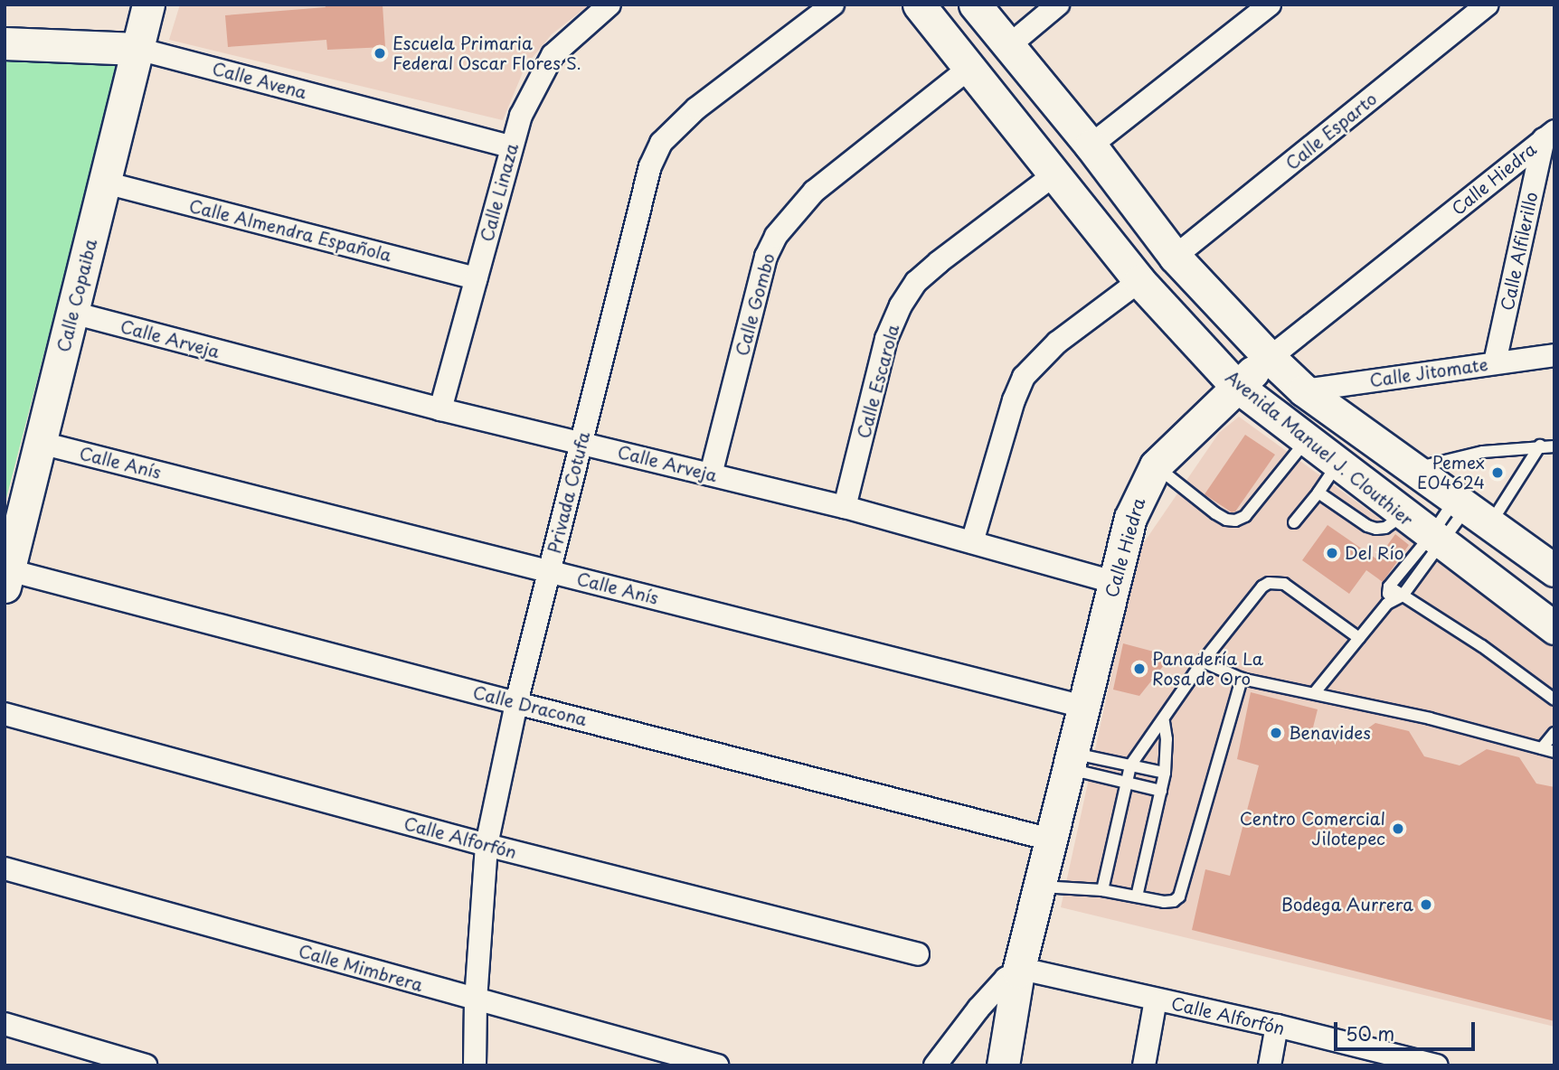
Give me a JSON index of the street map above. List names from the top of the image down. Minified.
{"streets":{"main road":["Calle Avena","Calle Hiedra","Calle Copaiba","Avenida Manuel J. Clouthier"],"street":["Calle Esparto","Calle Linaza","Calle Almendra Española","Calle Alfilerillo","Calle Gombo","Calle Arveja","Calle Jitomate","Calle Escarola","Calle Anís","Privada Cotufa","Calle Dracona","Calle Alforfón","Calle Mimbrera"]},"crossings":[["Calle Avena","Calle Linaza"],["Calle Avena","Calle Copaiba"],["Calle Esparto","Avenida Manuel J. Clouthier"],["Calle Hiedra","Calle Alfilerillo"],["Calle Hiedra","Calle Arveja"],["Calle Hiedra","Avenida Manuel J. Clouthier"],["Calle Hiedra","Calle Anís"],["Calle Hiedra","Calle Dracona"],["Calle Hiedra","Calle Alforfón"],["Calle Linaza","Calle Almendra Española"],["Calle Linaza","Calle Arveja"],["Calle Almendra Española","Calle Copaiba"],["Calle Alfilerillo","Calle Jitomate"],["Calle Copaiba","Calle Arveja"],["Calle Copaiba","Calle Anís"],["Calle Copaiba","Calle Dracona"],["Calle Gombo","Calle Arveja"],["Calle Gombo","Avenida Manuel J. Clouthier"],["Calle Arveja","Calle Escarola"],["Calle Arveja","Privada Cotufa"],["Calle Jitomate","Avenida Manuel J. Clouthier"],["Calle Escarola","Avenida Manuel J. Clouthier"],["Calle Anís","Privada Cotufa"],["Privada Cotufa","Calle Dracona"],["Privada Cotufa","Calle Alforfón"],["Privada Cotufa","Calle Mimbrera"]],"places":["Escuela Primaria Federal Oscar Flores S.","Pemex E04624","Del Río","Panadería La Rosa de Oro","Benavides","Centro Comercial Jilotepec","Bodega Aurrera"],"scale_bar":"50 m"}
